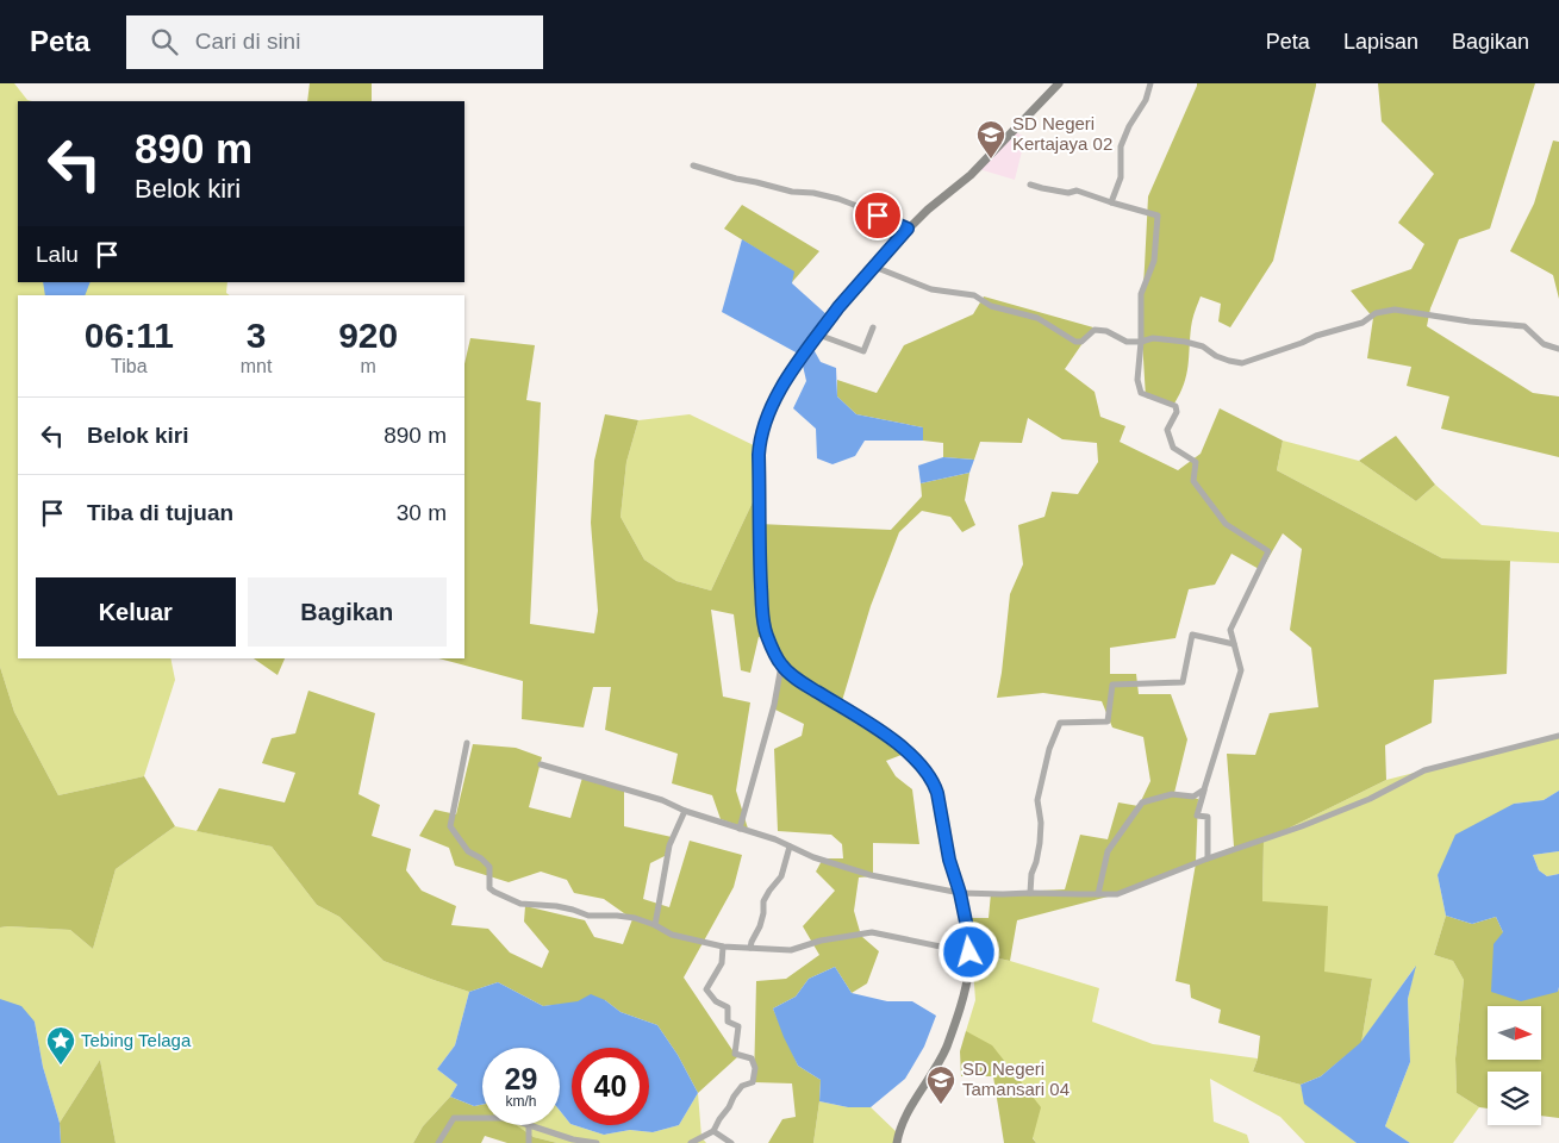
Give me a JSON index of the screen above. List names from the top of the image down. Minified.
{"places":{"school or university":["SD Negeri Kertajaya 02","SD Negeri Tamansari 04"],"place":["Tebing Telaga"]},"north":"right","page":{"header":"Peta","search":"Cari di sini","nav":["Peta","Lapisan","Bagikan"],"turn":["890 m","Belok kiri"],"then":"Lalu","eta":["06:11","Tiba","3","mnt","920","m"],"list":[{"name":"Belok kiri","value":"890 m"},{"name":"Tiba di tujuan","value":"30 m"}],"buttons":["Keluar","Bagikan"],"speed":"29 km/h","limit":"40"}}
